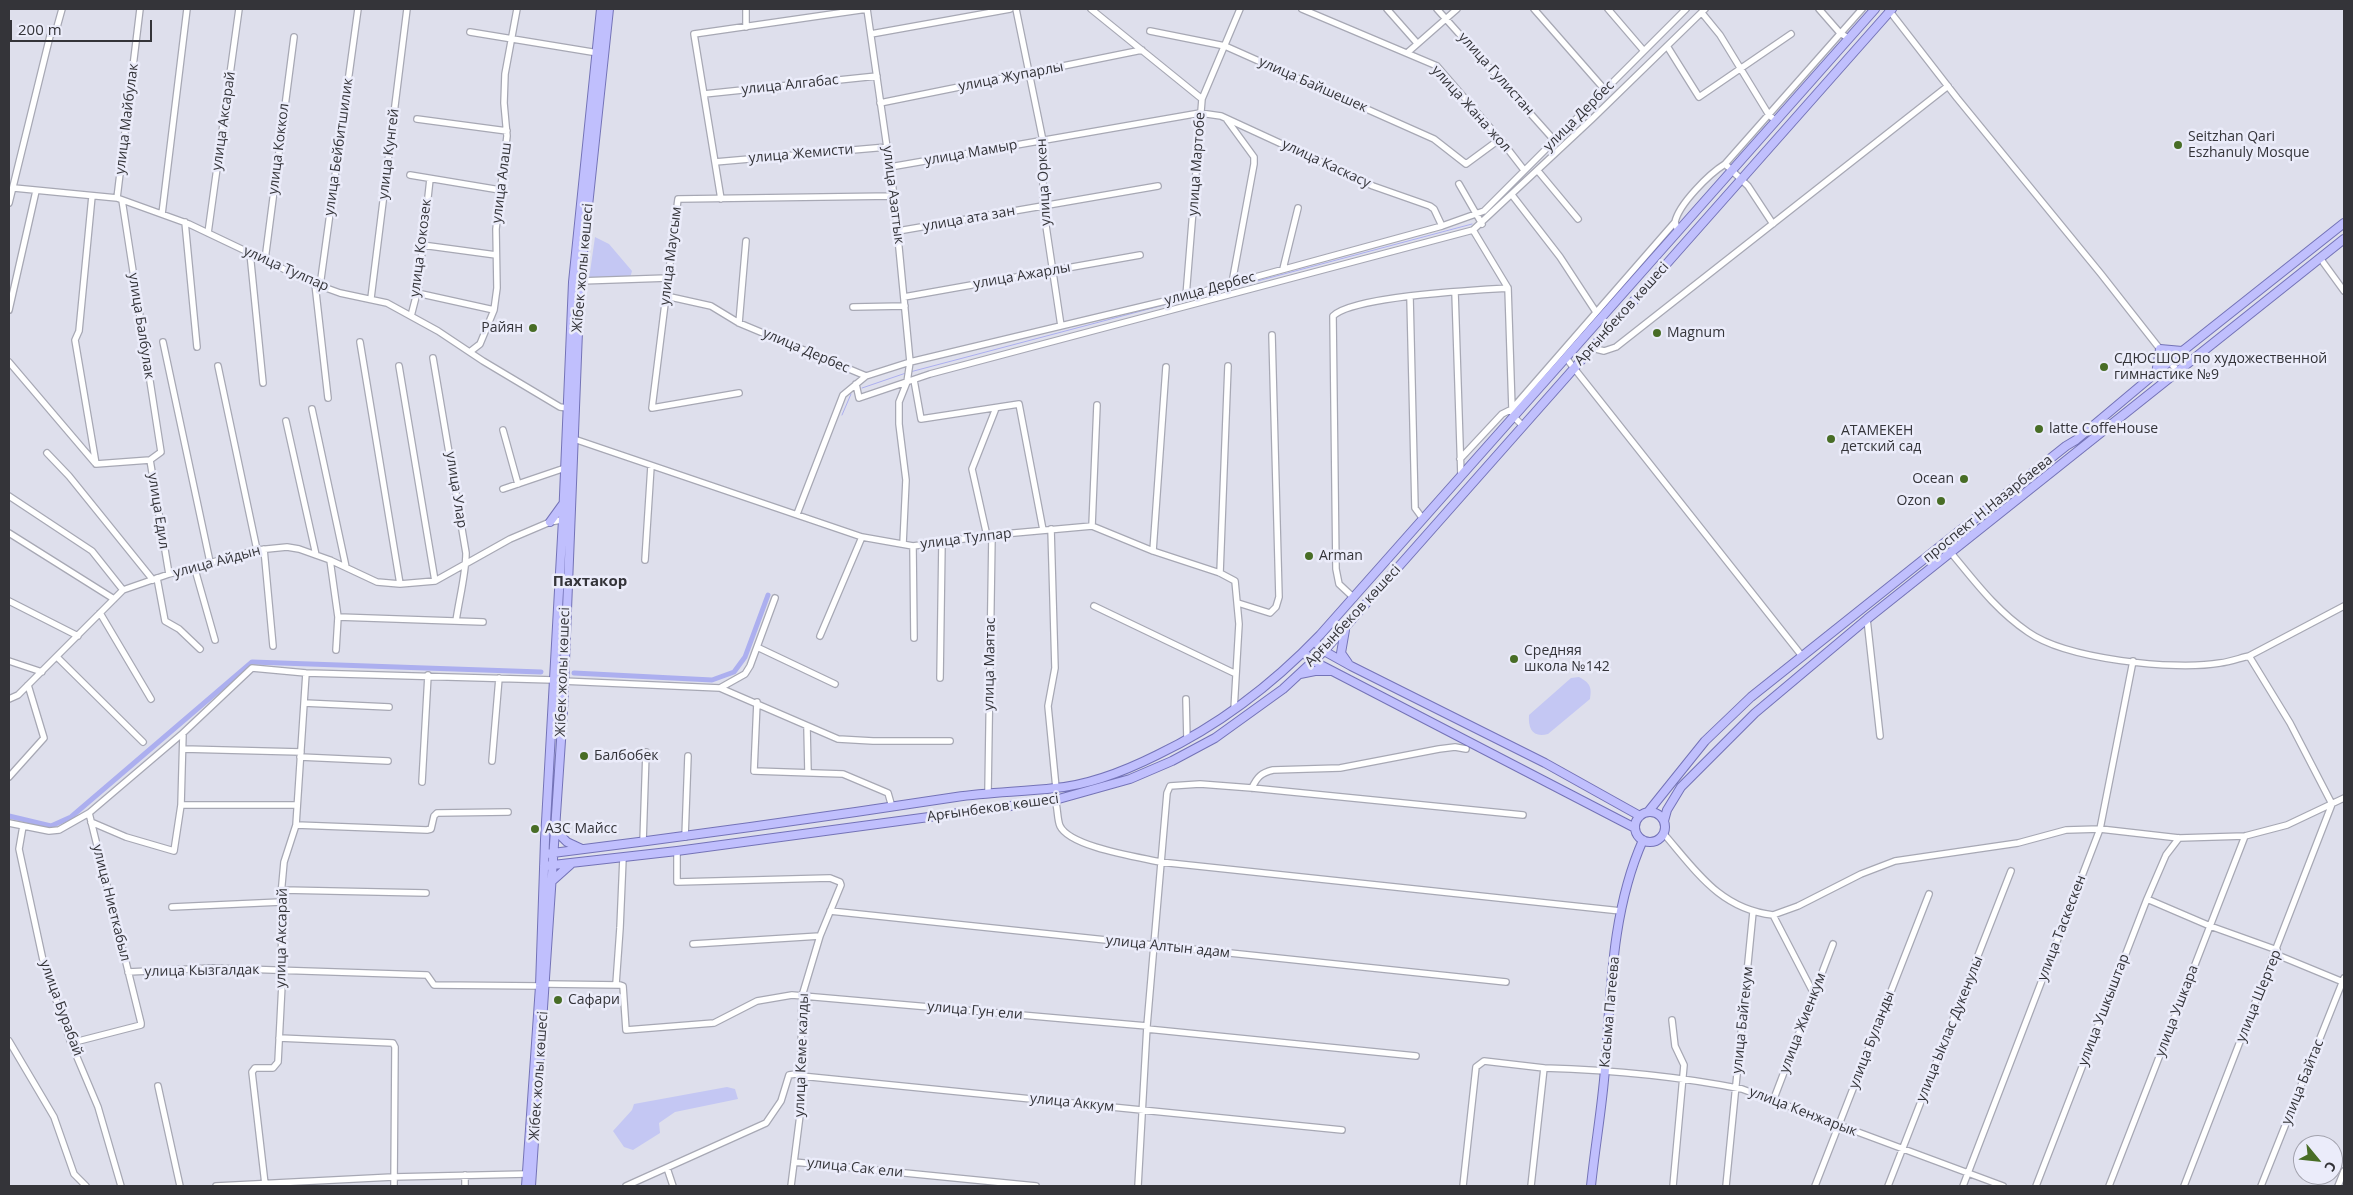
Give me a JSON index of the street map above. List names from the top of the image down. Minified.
{"streets":{"main road":["Жібек жолы көшесі","Арғынбеков көшесі","проспект Н.Назарбаева","Касыма Патеева"],"street":["улица Гулистан","улица Жупарлы","улица Алгабас","улица Байшешек","улица Жана жол","улица Дербес","улица Майбулак","улица Аксарай","улица Бейбитшилик","улица Коккол","улица Мамыр","улица Кунгей","улица Жемисти","улица Мартобе","улица Каскасу","улица Оркен","улица Алаш","улица Азаттык","улица ата зан","улица Кокозек","улица Маусым","улица Тулпар","улица Ажарлы","улица Балбулак","улица Улар","улица Едил","улица Айдын","улица Маятас","улица Ниеткабыл","улица Таскескен","улица Алтын адам","улица Кызгалдак","улица Шертер","улица Бурабай","улица Ушкыштар","улица Гун ели","улица Ушкара","улица Байгекум","улица Жиенкум","улица Ыклас Дукенулы","улица Буланды","улица Кеме калды","улица Байтас","улица Аккум","улица Кенжарык","улица Сак ели"]},"crossings":[["улица Гулистан","улица Дербес"],["улица Жупарлы","улица Оркен"],["улица Жупарлы","улица Азаттык"],["улица Алгабас","улица Азаттык"],["улица Байшешек","улица Жана жол"],["улица Байшешек","улица Мартобе"],["улица Жана жол","улица Дербес"],["улица Дербес","улица Мартобе"],["улица Дербес","улица Каскасу"],["улица Дербес","улица Оркен"],["улица Дербес","улица Азаттык"],["улица Дербес","улица Маусым"],["улица Майбулак","улица Тулпар"],["улица Майбулак","улица Балбулак"],["улица Аксарай","улица Тулпар"],["улица Аксарай","улица Кызгалдак"],["улица Бейбитшилик","улица Тулпар"],["улица Коккол","улица Тулпар"],["улица Мамыр","улица Мартобе"],["улица Мамыр","улица Каскасу"],["улица Мамыр","улица Оркен"],["улица Мамыр","улица Азаттык"],["улица Кунгей","улица Тулпар"],["улица Жемисти","улица Азаттык"],["улица Мартобе","улица Каскасу"],["улица Оркен","улица ата зан"],["улица Оркен","улица Ажарлы"],["улица Алаш","улица Тулпар"],["улица Азаттык","улица ата зан"],["улица Азаттык","улица Маусым"],["улица Азаттык","улица Тулпар"],["улица Азаттык","улица Ажарлы"],["улица Кокозек","улица Тулпар"],["Жібек жолы көшесі","улица Тулпар"],["Жібек жолы көшесі","Арғынбеков көшесі"],["Жібек жолы көшесі","улица Айдын"],["Жібек жолы көшесі","улица Кызгалдак"],["улица Тулпар","Арғынбеков көшесі"],["улица Тулпар","улица Балбулак"],["улица Тулпар","улица Маятас"],["Арғынбеков көшесі","улица Маятас"],["Арғынбеков көшесі","улица Кеме калды"],["улица Балбулак","улица Едил"],["улица Балбулак","улица Айдын"],["улица Улар","улица Айдын"],["проспект Н.Назарбаева","Касыма Патеева"],["улица Едил","улица Айдын"],["улица Ниеткабыл","улица Кызгалдак"],["улица Ниеткабыл","улица Бурабай"],["улица Таскескен","улица Кенжарык"],["улица Алтын адам","улица Кеме калды"],["улица Гун ели","улица Кеме калды"],["Касыма Патеева","улица Кенжарык"],["улица Байгекум","улица Кенжарык"],["улица Жиенкум","улица Кенжарык"],["улица Ыклас Дукенулы","улица Кенжарык"],["улица Буланды","улица Кенжарык"],["улица Кеме калды","улица Аккум"],["улица Кеме калды","улица Сак ели"]],"districts":["Пахтакор"],"places":["Seitzhan Qari Eszhanuly Mosque","Райян","Magnum","СДЮСШОР по художественной гимнастике №9","latte CoffeHouse","АТАМЕКЕН детский сад","Ocean","Ozon","Arman","Средняя школа №142","Балбобек","АЗС Майсс","Сафари"],"scale_bar":"200 m","north":"bottom right"}
